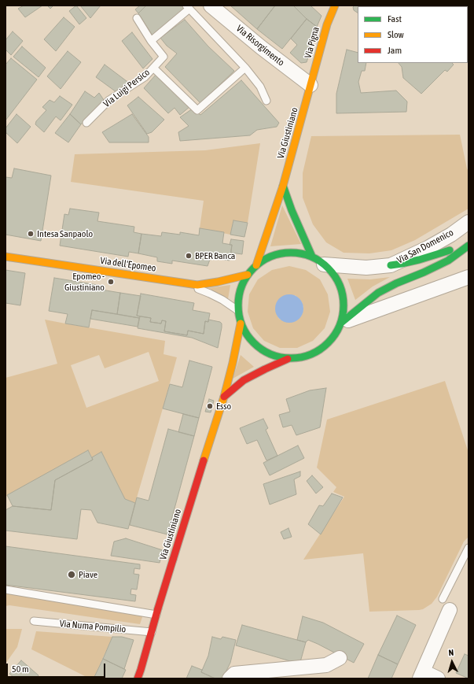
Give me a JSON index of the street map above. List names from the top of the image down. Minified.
{"streets":{"main road":["Via Pigna","Via Giustiniano","Via dell'Epomeo"],"street":["Via Risorgimento","Via San Domenico"],"lane":["Via Luigi Persico","Via Numa Pompilio"]},"crossings":[["Via Pigna","Via Risorgimento"],["Via Pigna","Via Giustiniano"],["Via Risorgimento","Via Giustiniano"],["Via Giustiniano","Via San Domenico"],["Via Giustiniano","Via dell'Epomeo"],["Via Giustiniano","Via Numa Pompilio"],["Via San Domenico","Via dell'Epomeo"]],"places":["Intesa Sanpaolo","BPER Banca","Epomeo - Giustiniano","Esso","Piave"],"legend":["Fast","Slow","Jam"],"scale_bar":"50 m","north":"top"}
